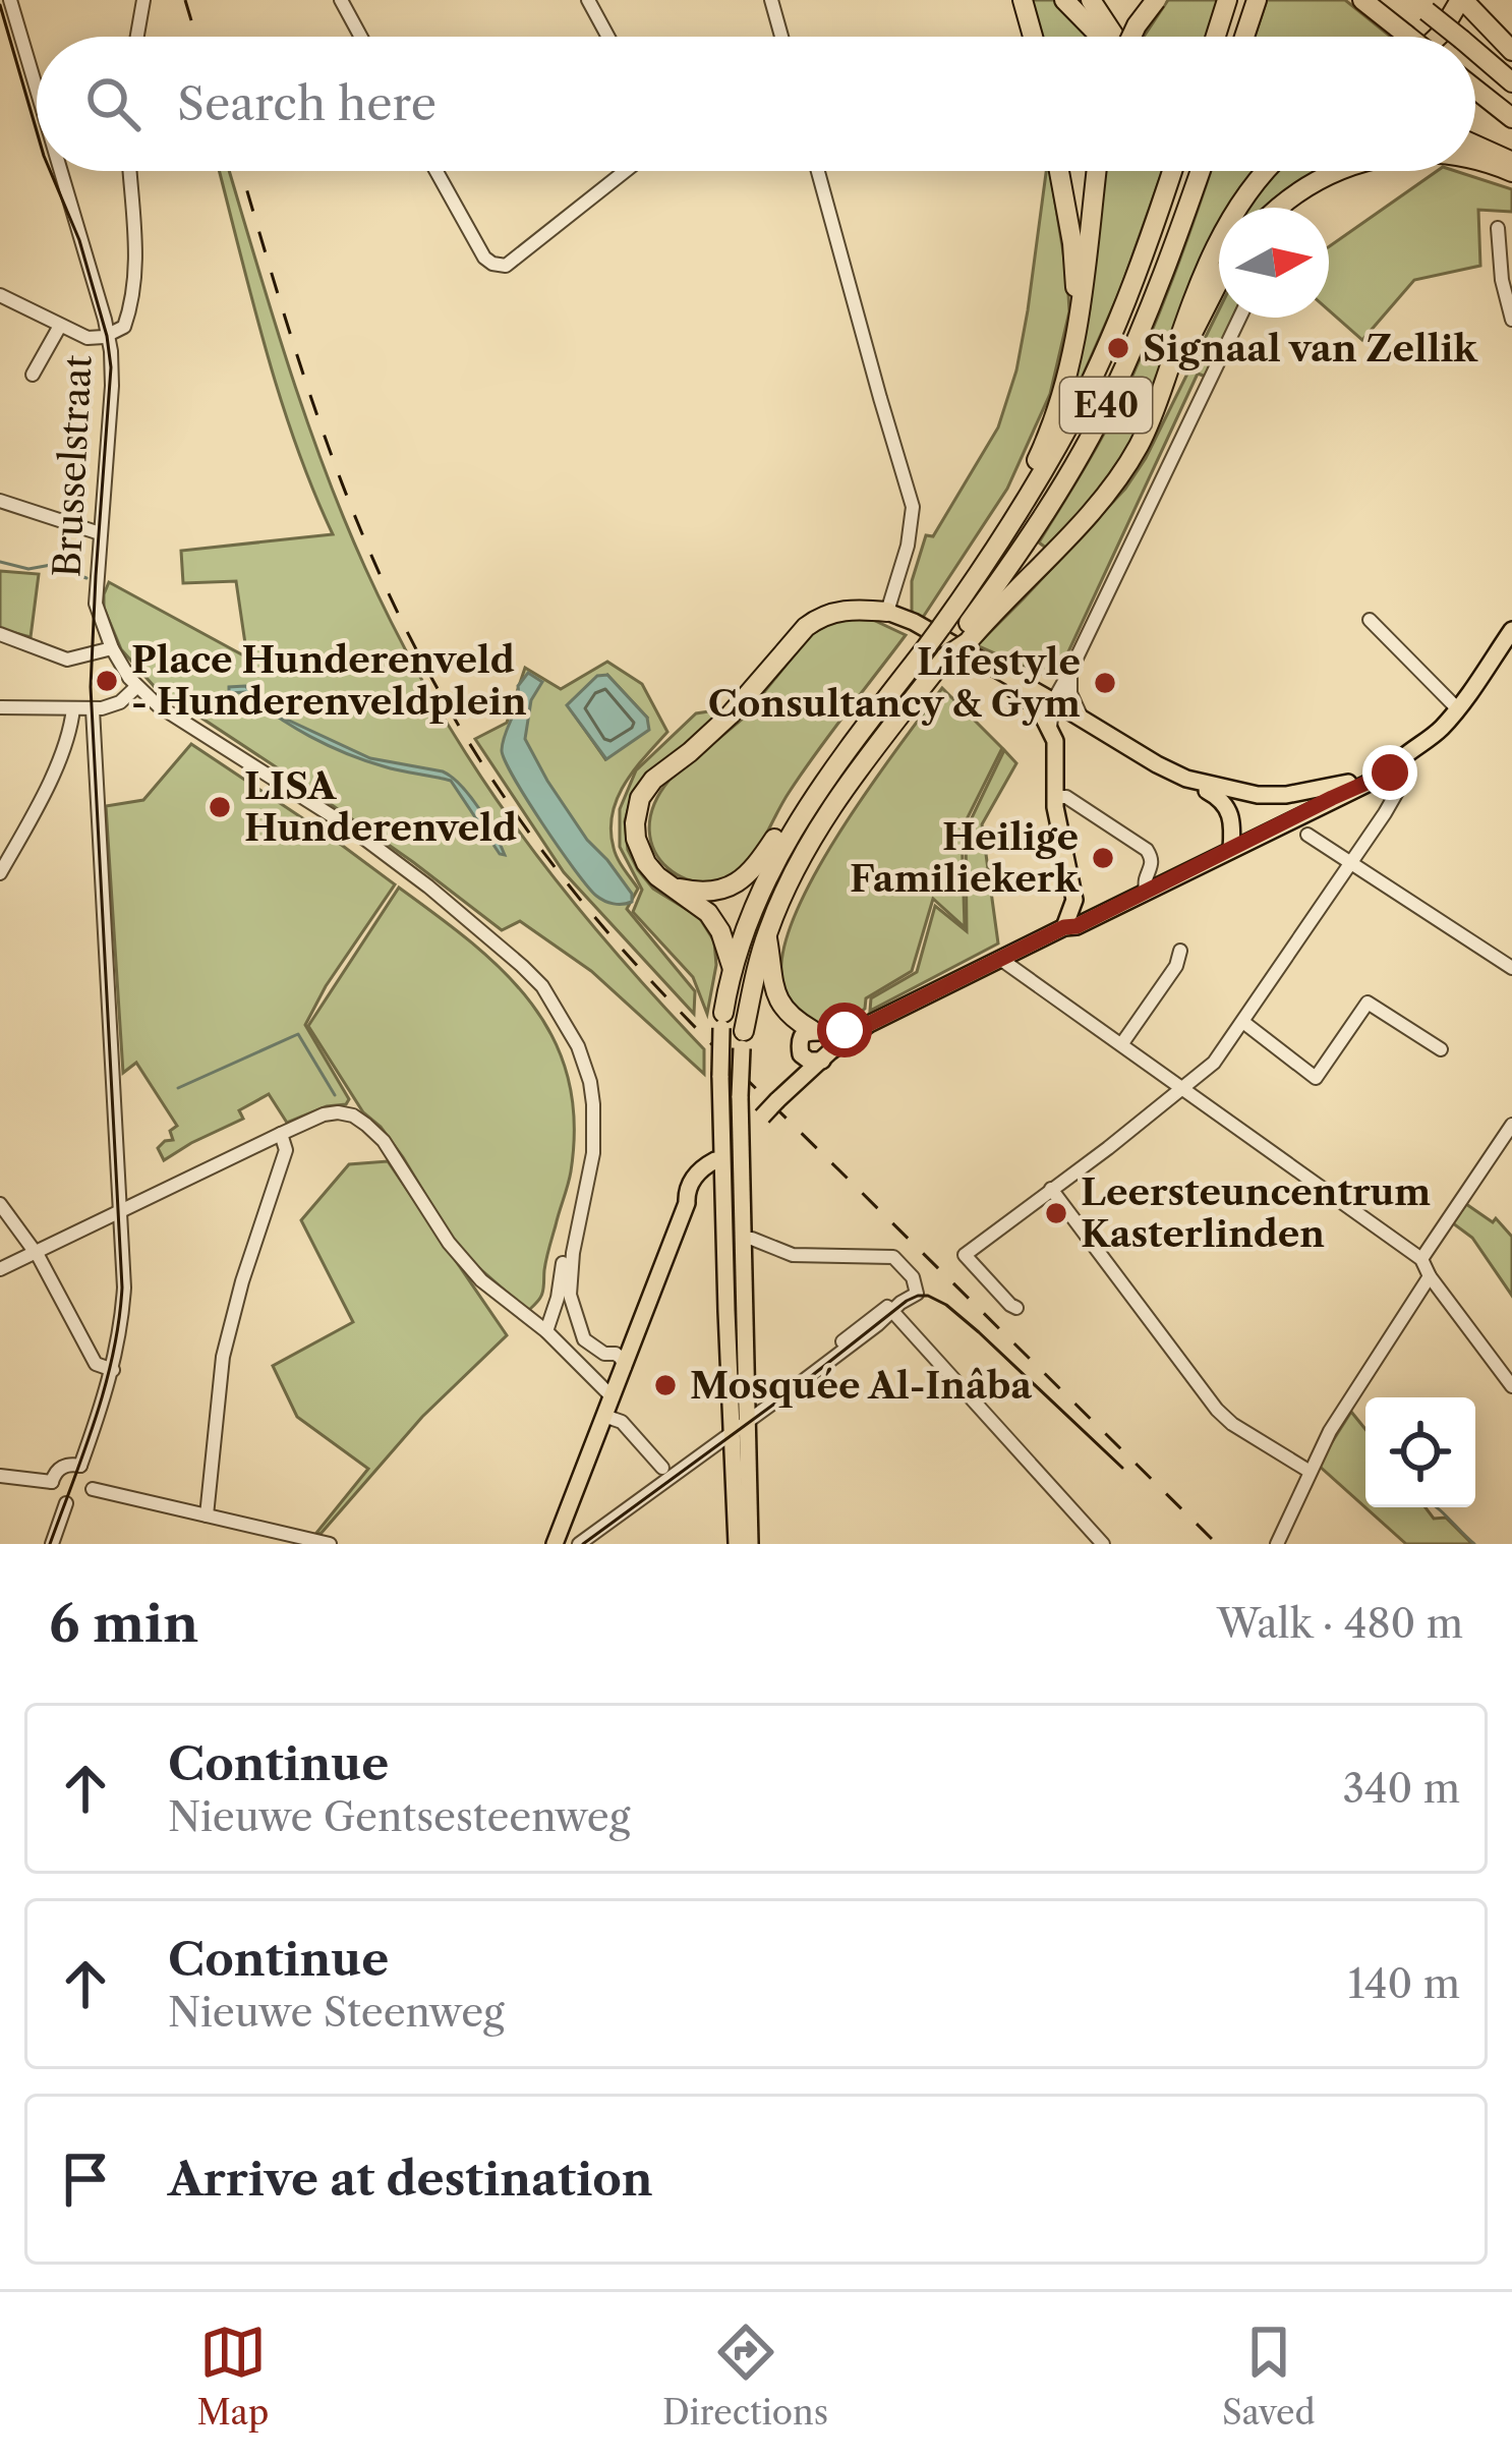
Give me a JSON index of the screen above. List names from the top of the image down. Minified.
{"streets":{"highway":["E40"],"street":["Brusselstraat"]},"places":["Signaal van Zellik","Place Hunderenveld - Hunderenveldplein","Lifestyle Consultancy & Gym","LISA Hunderenveld","Heilige Familiekerk","Leersteuncentrum Kasterlinden","Mosquée Al-Inâba"],"north":"right","page":{"search":"Search here","heading":["6 min","Walk · 480 m"],"list":[["Continue","Nieuwe Gentsesteenweg","340 m"],["Continue","Nieuwe Steenweg","140 m"],"Arrive at destination"],"nav":["Map","Directions","Saved"]}}
